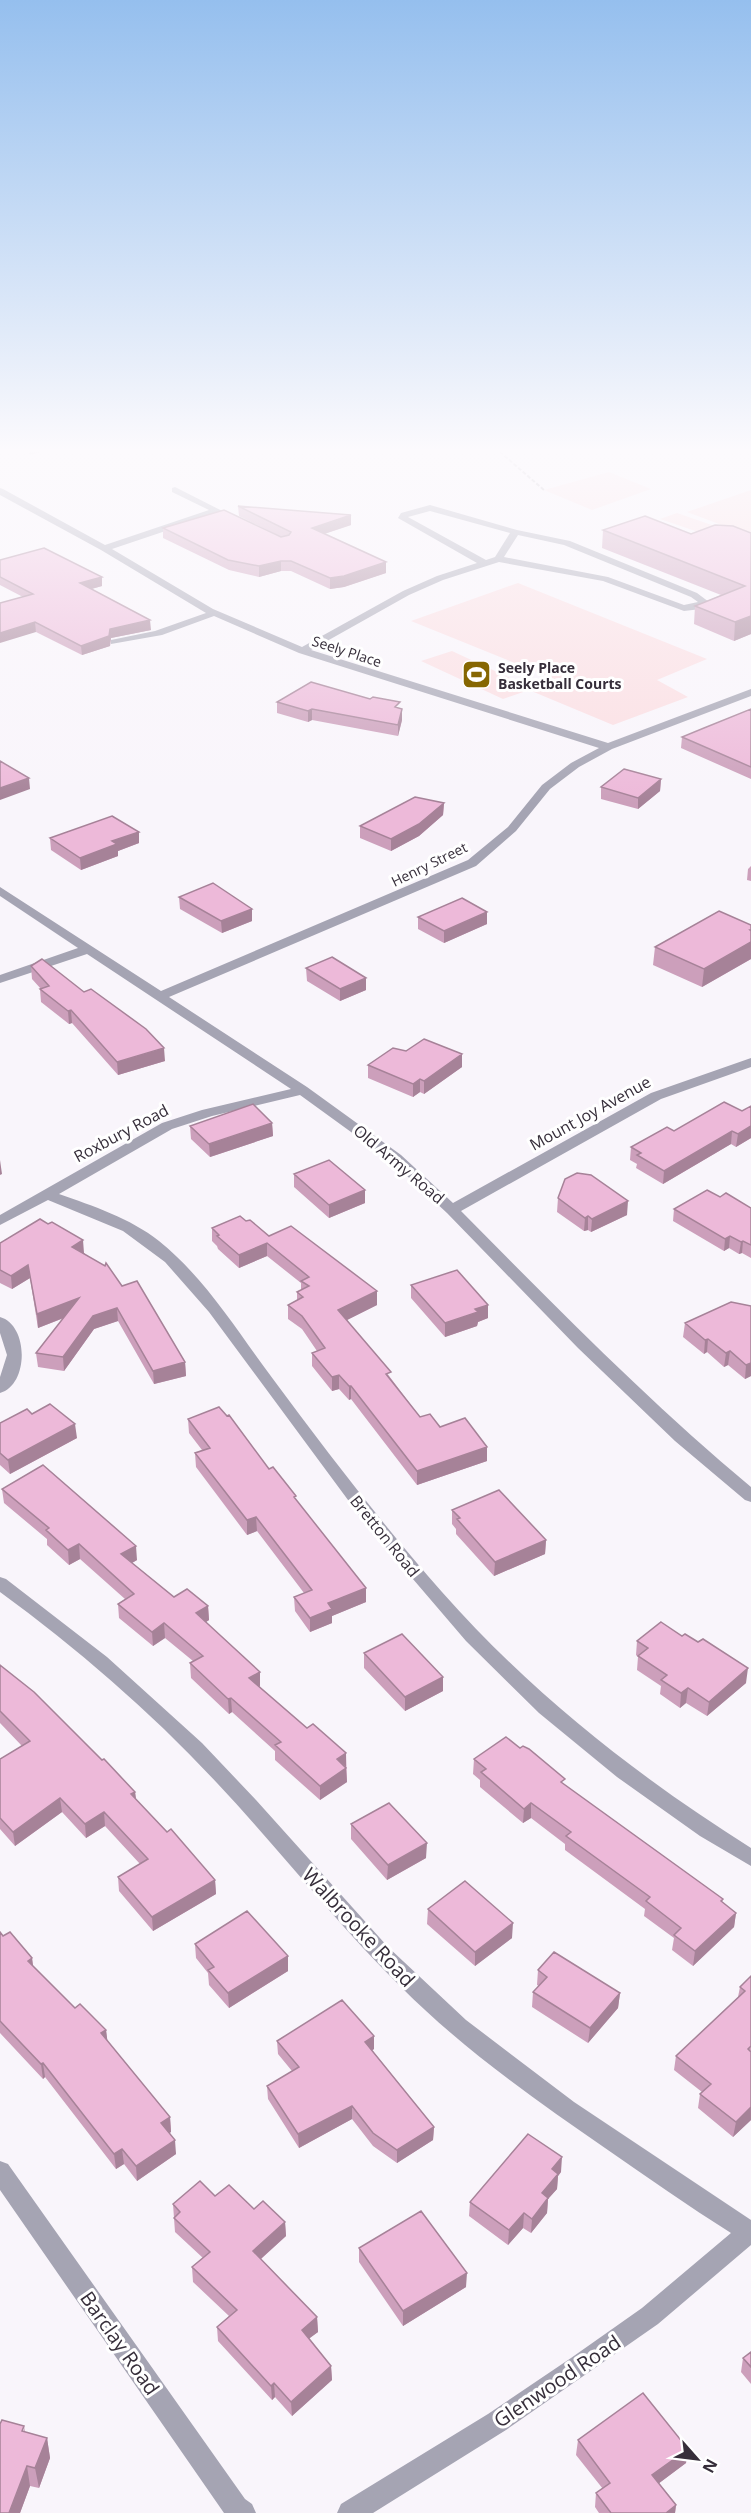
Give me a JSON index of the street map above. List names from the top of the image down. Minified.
{"streets":{"street":["Seely Place","Henry Street","Mount Joy Avenue","Roxbury Road","Old Army Road","Bretton Road","Walbrooke Road","Barclay Road","Glenwood Road"]},"crossings":[["Seely Place","Henry Street"],["Henry Street","Old Army Road"],["Mount Joy Avenue","Old Army Road"],["Roxbury Road","Old Army Road"],["Roxbury Road","Bretton Road"],["Walbrooke Road","Glenwood Road"]],"places":{"sports":["Seely Place Basketball Courts"]},"north":"bottom right"}
